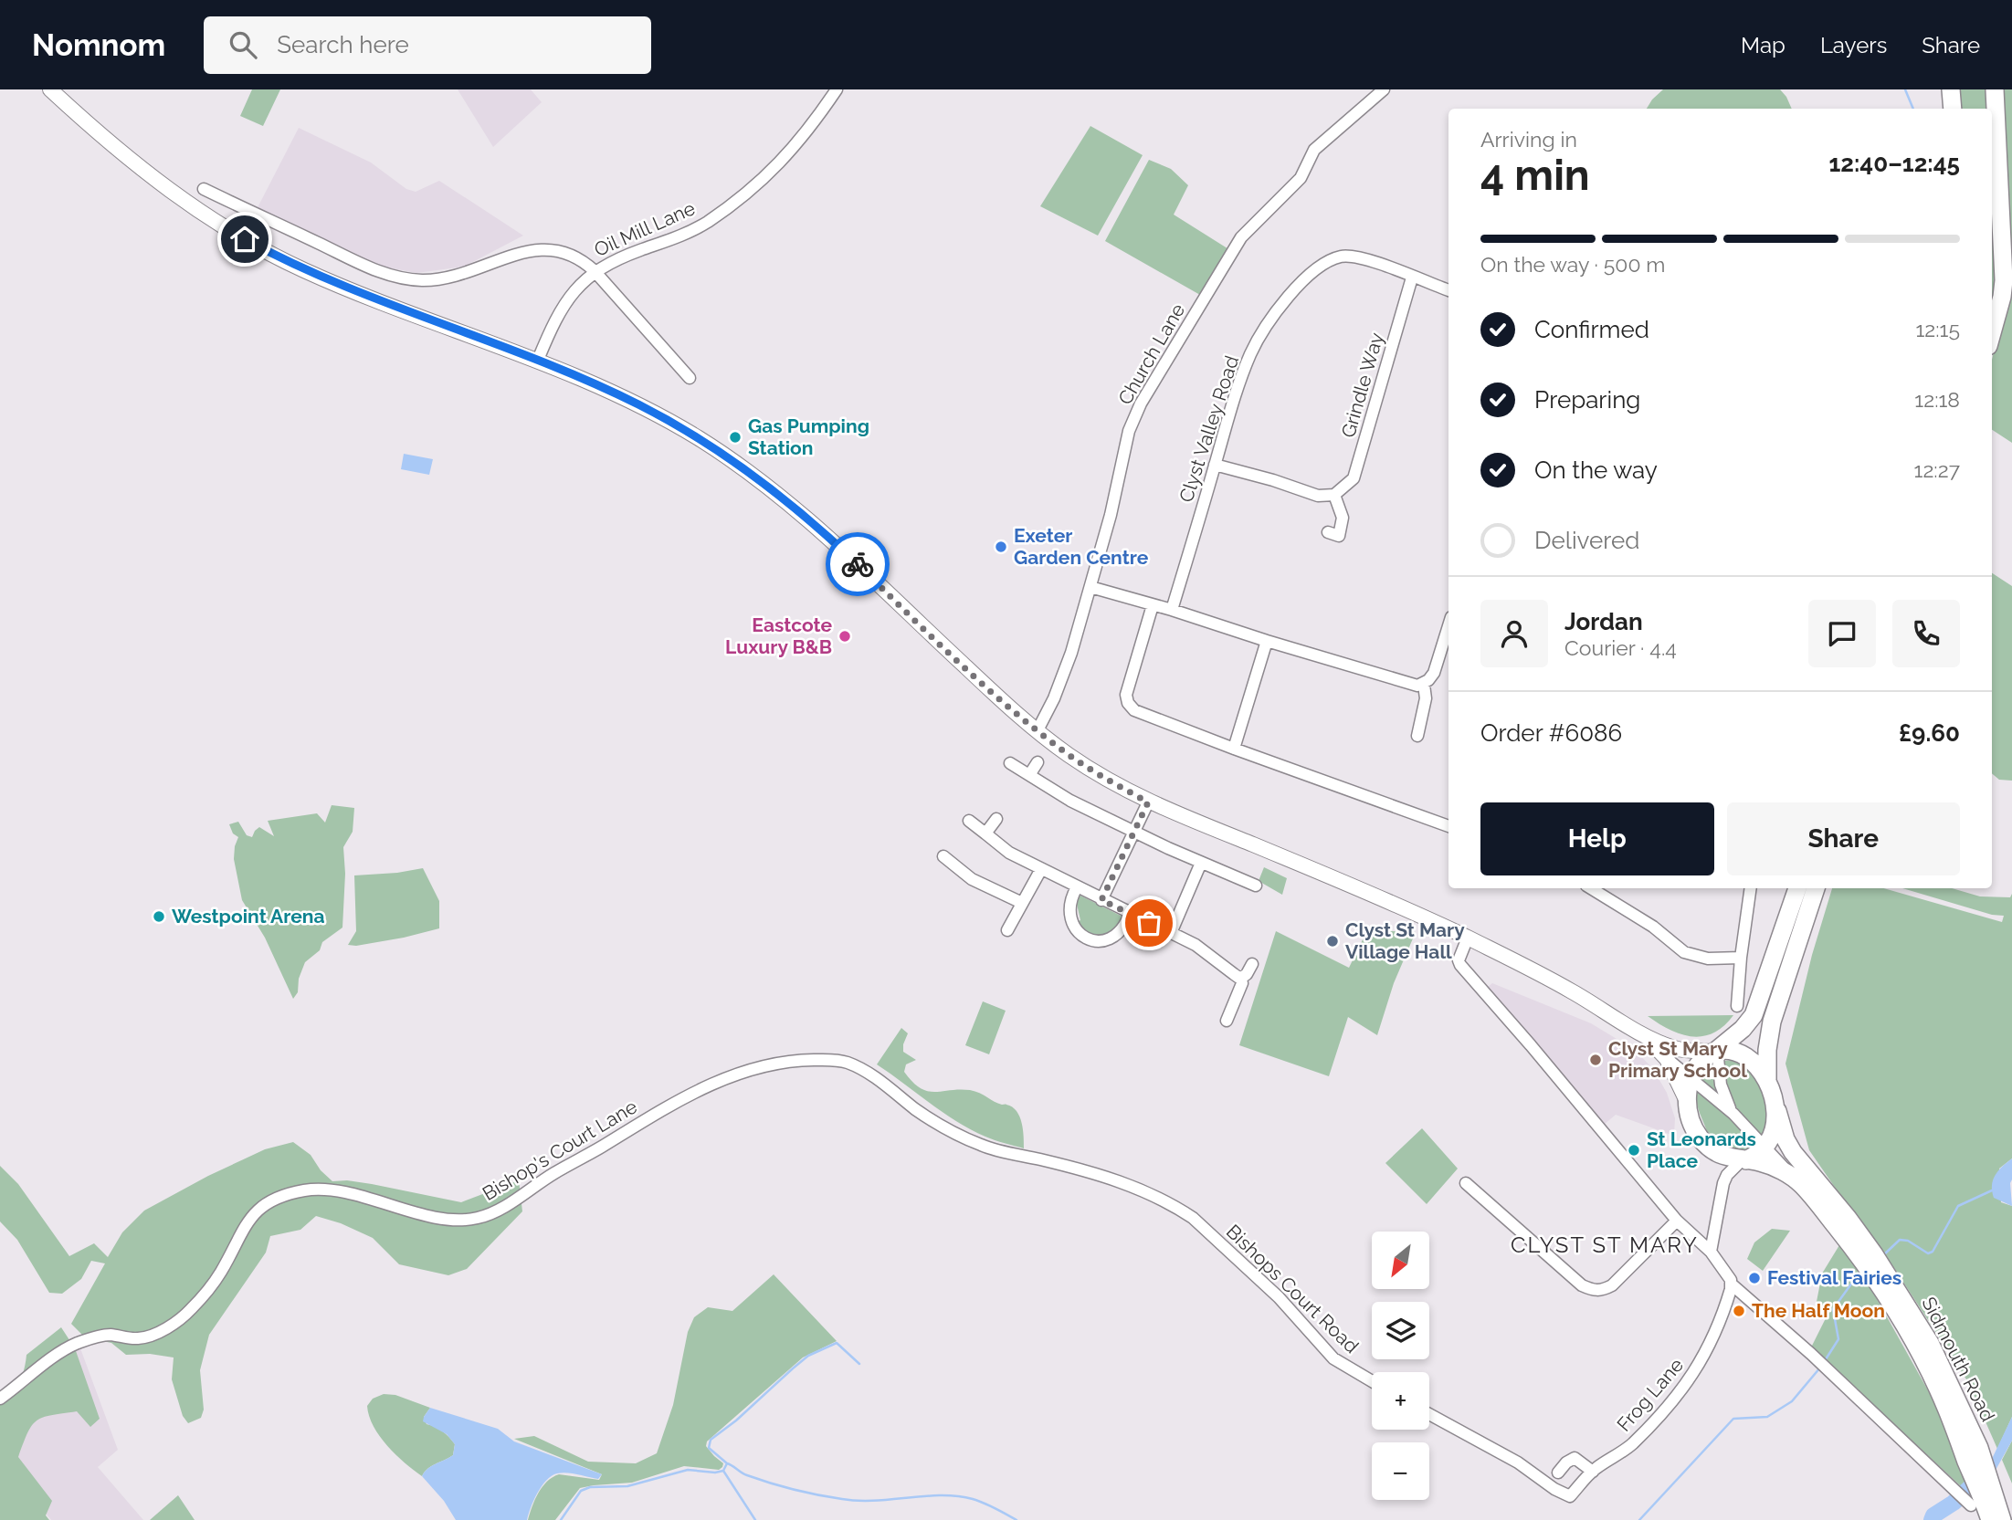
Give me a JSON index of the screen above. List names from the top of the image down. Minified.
{"streets":{"highway":["Sidmouth Road"],"street":["Oil Mill Lane","Church Lane","Grindle Way","Clyst Valley Road","Bishop's Court Lane","Bishops Court Road","Frog Lane"]},"crossings":[["Grindle Way","Clyst Valley Road"],["Bishop's Court Lane","Bishops Court Road"]],"districts":["CLYST ST MARY"],"places":["Gas Pumping Station","Exeter Garden Centre","Eastcote Luxury B&B","Westpoint Arena","Clyst St Mary Village Hall","Clyst St Mary Primary School","St Leonards Place","Festival Fairies","The Half Moon"],"north":"bottom left","page":{"header":"Nomnom","search":"Search here","nav":["Map","Layers","Share"],"heading":["4 min","Arriving in","12:40–12:45"],"panel":["Jordan","Courier · 4.4","Order #6086","£9.60"],"bar":"On the way · 500 m","list":[["Confirmed","12:15"],["Preparing","12:18"],["On the way","12:27"],"Delivered"],"buttons":["Help","Share"],"map_buttons":["+","−"]}}
